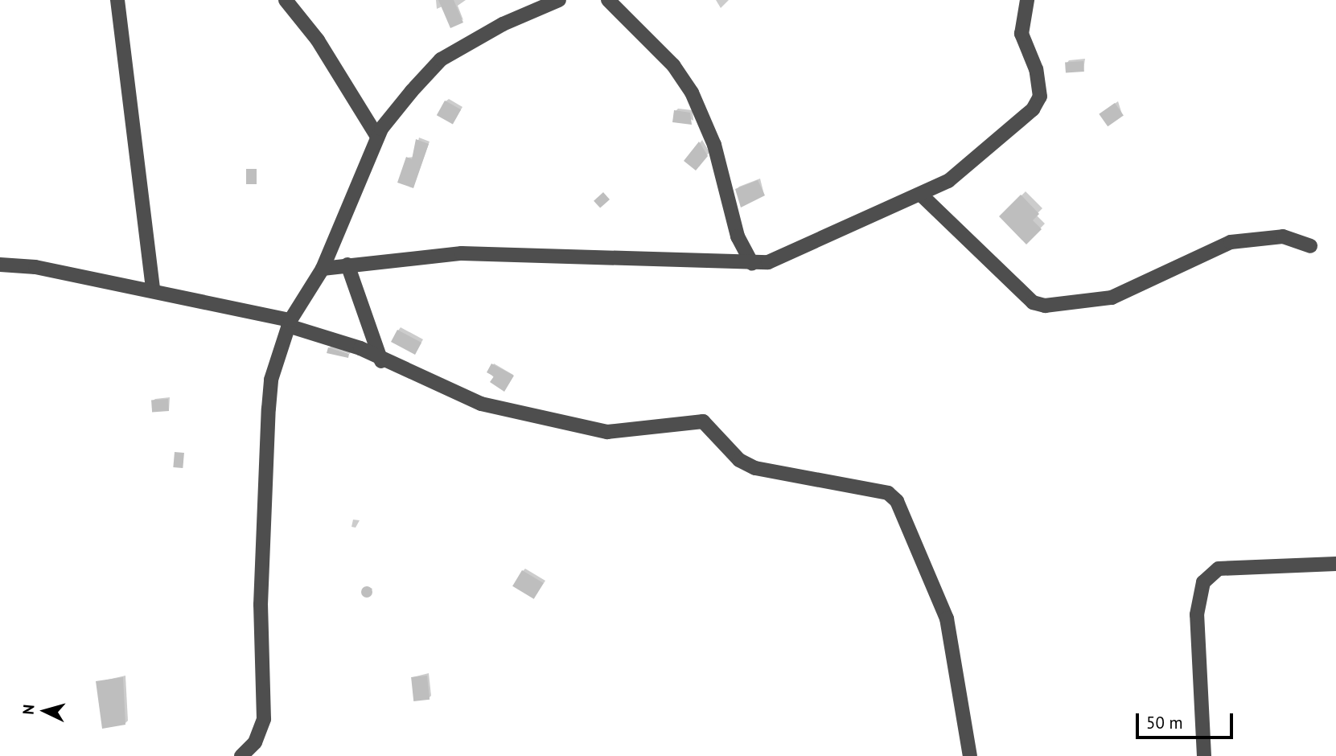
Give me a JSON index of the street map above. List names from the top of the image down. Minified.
{"scale_bar":"50 m","north":"left"}
